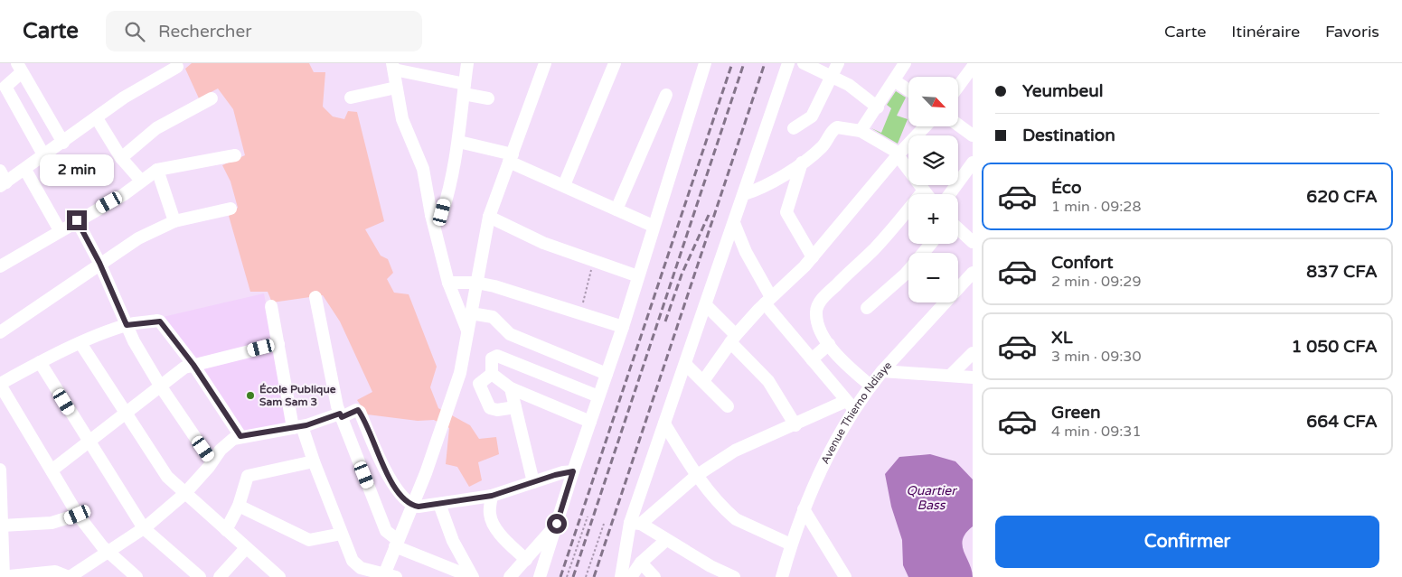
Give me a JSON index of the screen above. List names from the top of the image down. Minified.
{"streets":{"street":["Avenue Thierno Ndiaye"]},"water":["Quartier Bass"],"places":["École Publique Sam Sam 3"],"north":"bottom right","page":{"header":"Carte","search":"Rechercher","nav":["Carte","Itinéraire","Favoris"],"banner":["Yeumbeul","Destination"],"map_buttons":["+","−"],"bubble":"2 min","list":[{"name":"Éco","note":"1 min · 09:28","value":"620 CFA"},{"name":"Confort","note":"2 min · 09:29","value":"837 CFA"},{"name":"XL","note":"3 min · 09:30","value":"1 050 CFA"},{"name":"Green","note":"4 min · 09:31","value":"664 CFA"}],"buttons":"Confirmer"}}
